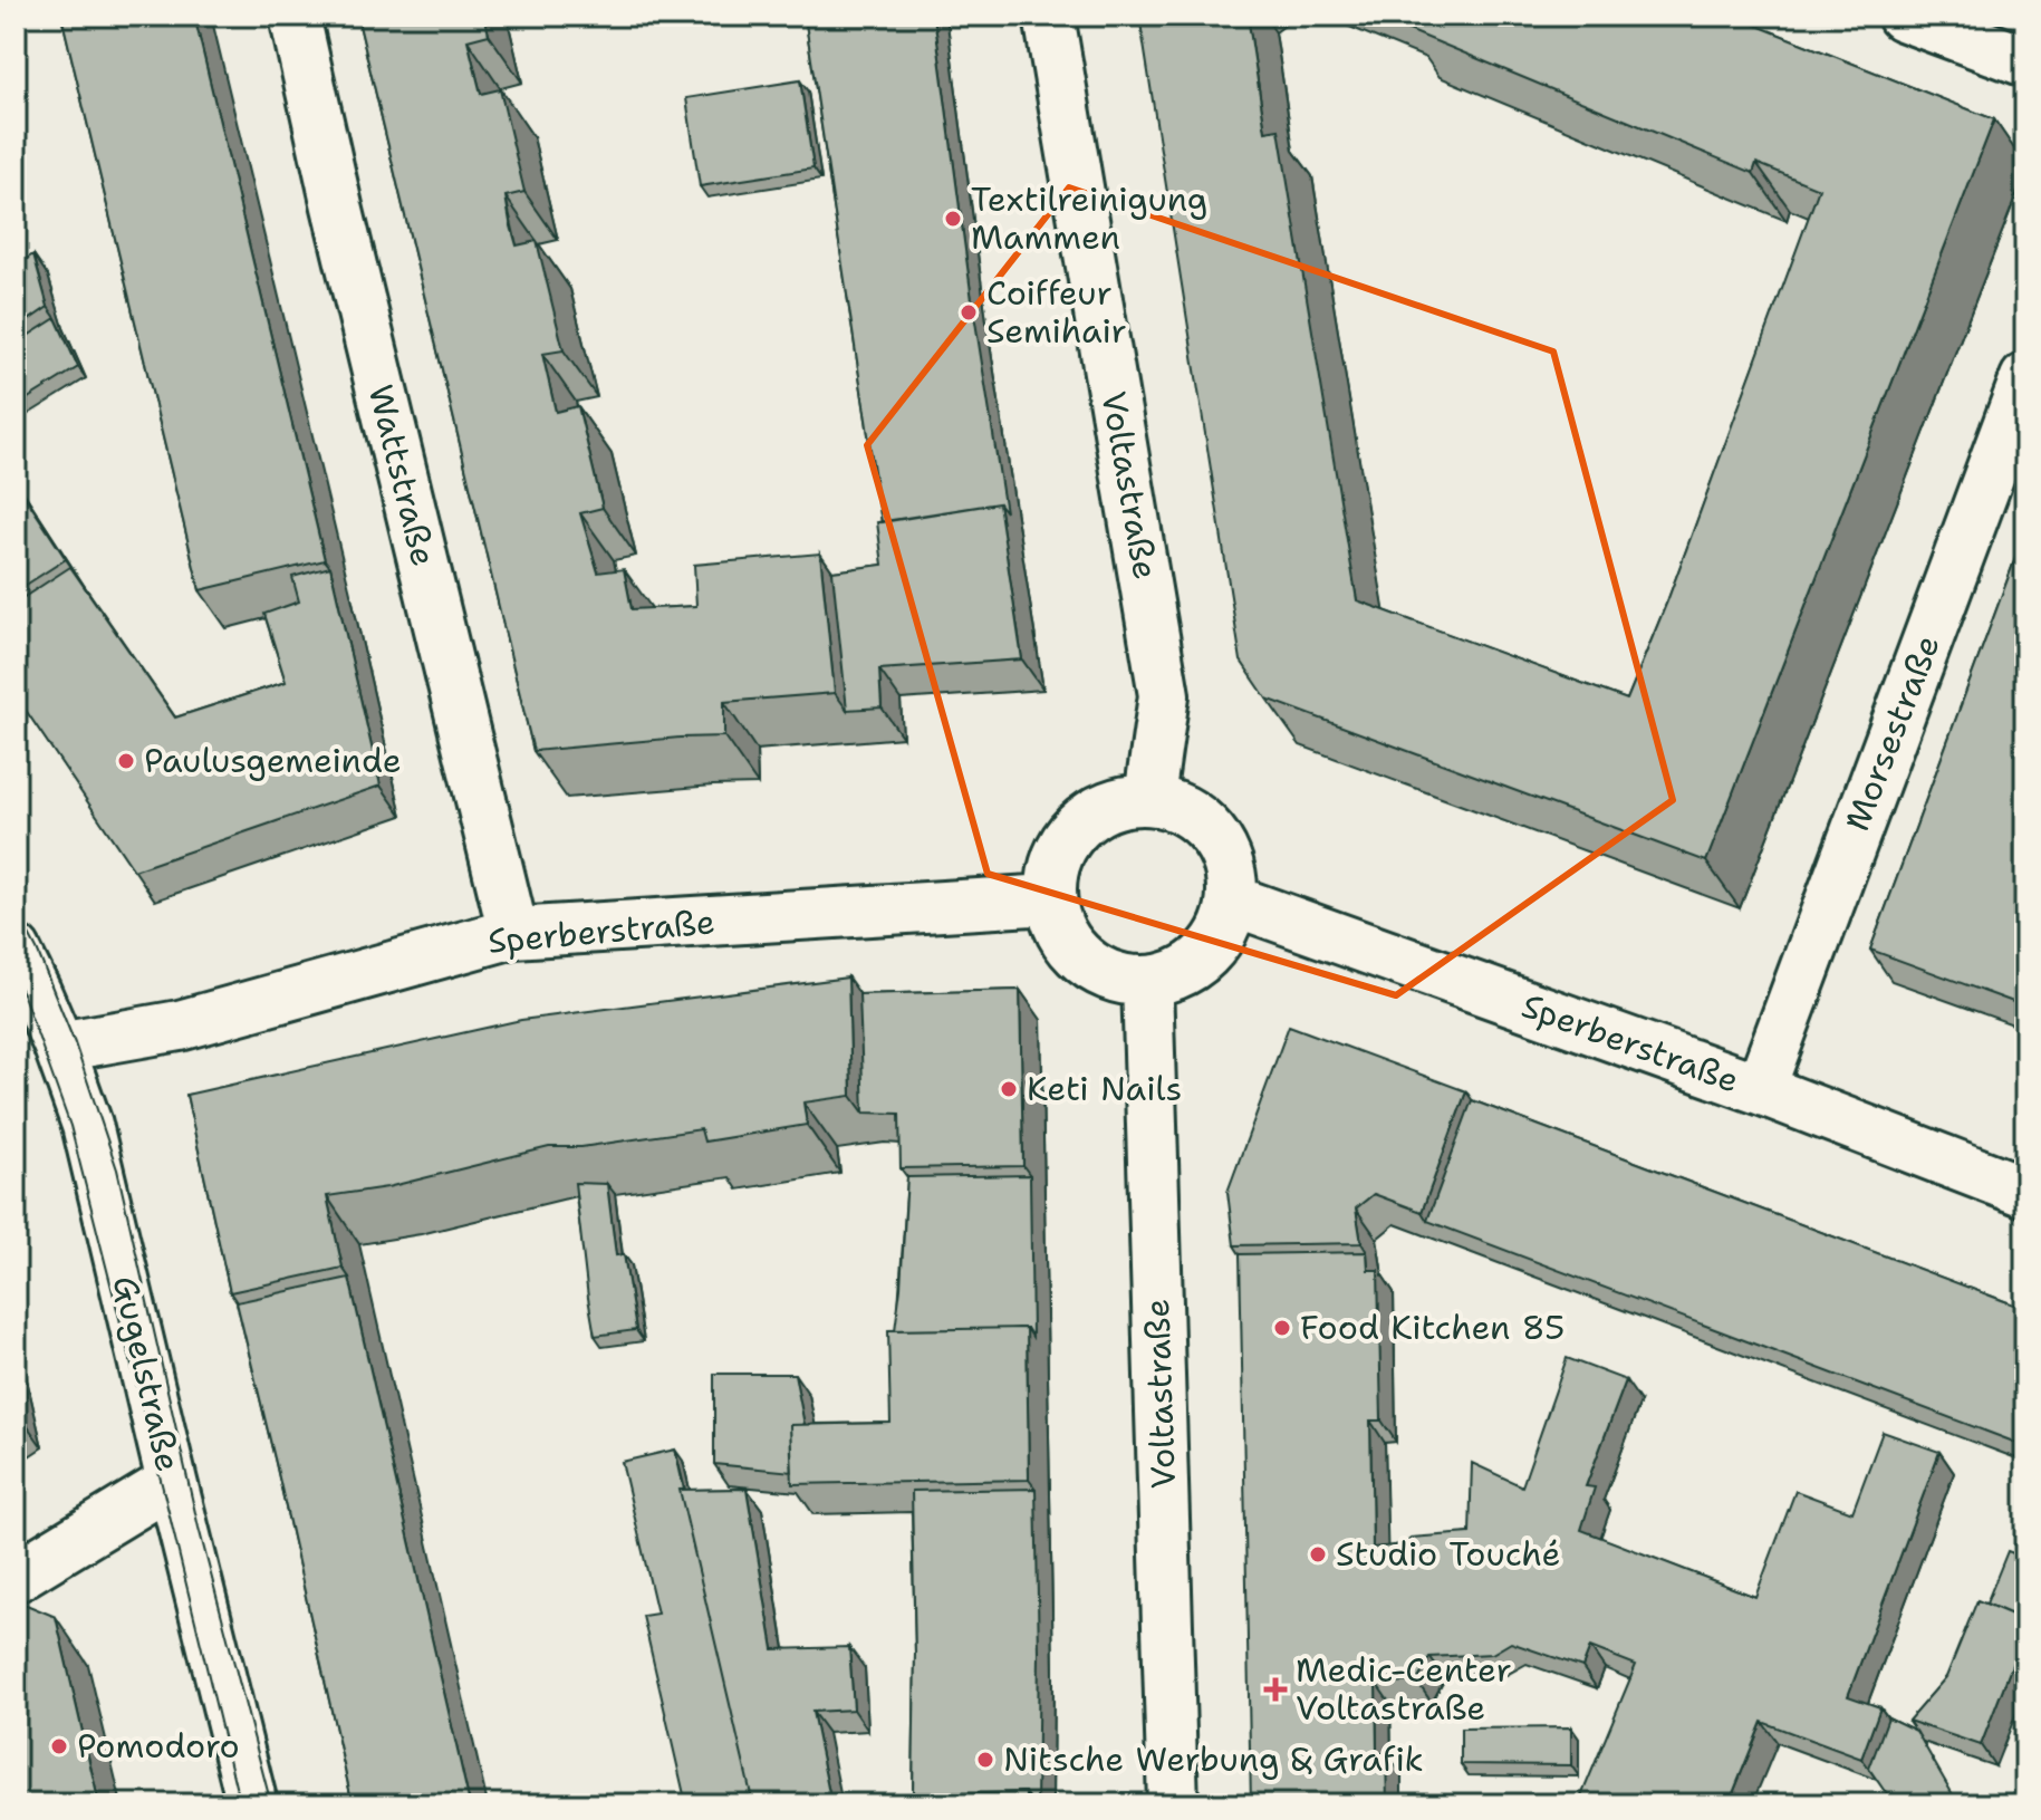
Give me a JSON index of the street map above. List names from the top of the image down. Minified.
{"streets":{"street":["Wattstraße","Voltastraße","Morsestraße","Sperberstraße","Gugelstraße"]},"crossings":[["Wattstraße","Sperberstraße"],["Voltastraße","Sperberstraße"],["Morsestraße","Sperberstraße"],["Sperberstraße","Gugelstraße"]],"places":{"other":["Textilreinigung Mammen","Coiffeur Semihair","Paulusgemeinde","Keti Nails","Food Kitchen 85","Studio Touché","Pomodoro","Nitsche Werbung & Grafik"],"health":["Medic-Center Voltastraße"]}}
